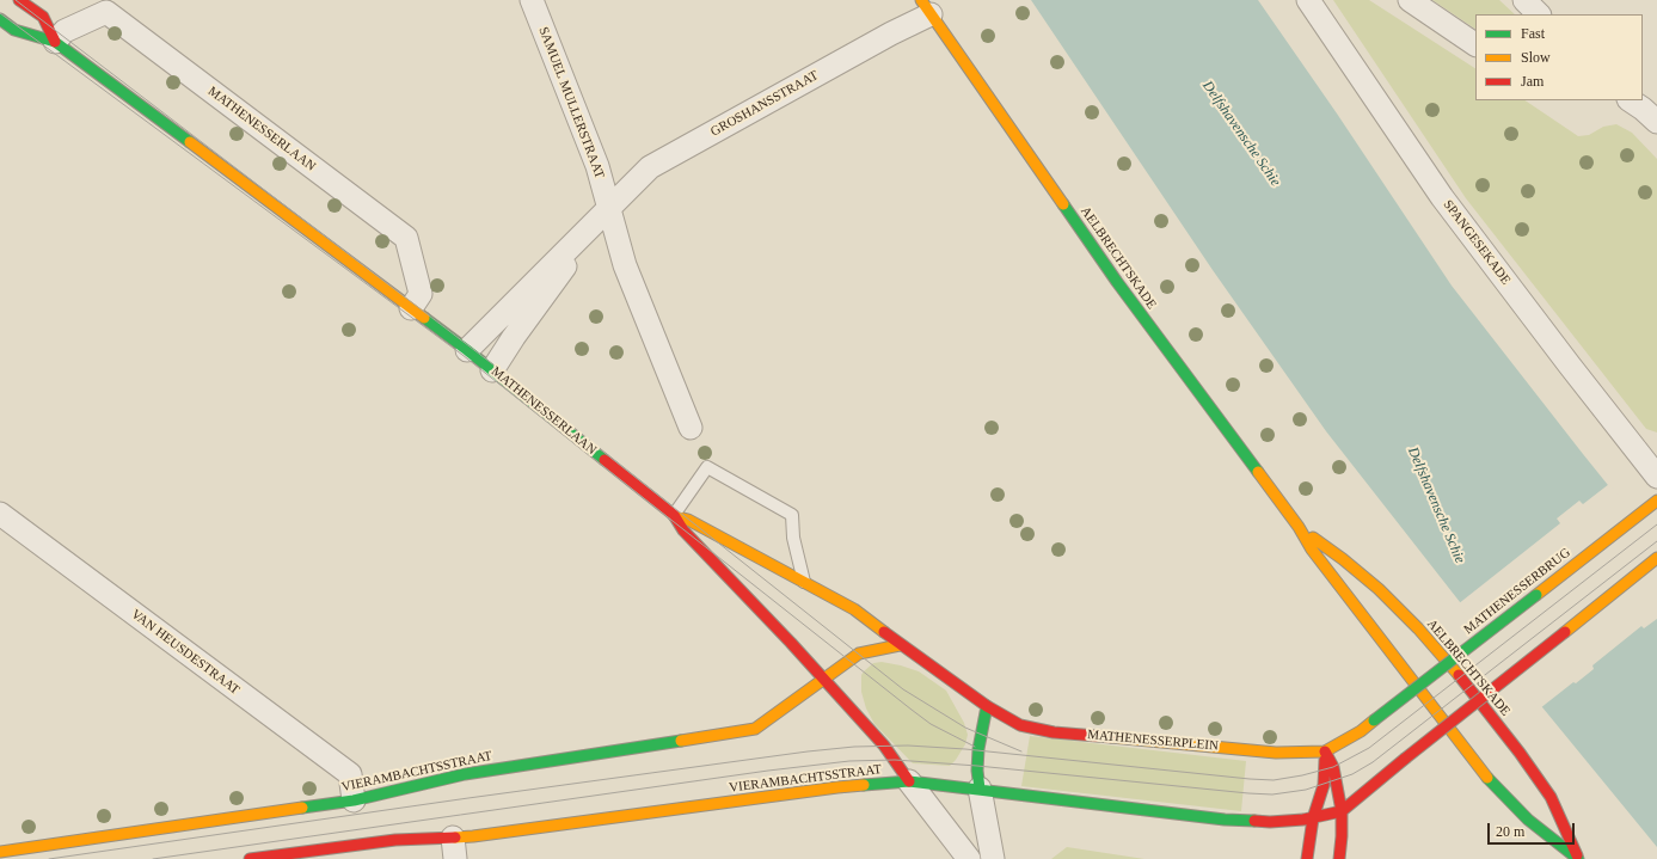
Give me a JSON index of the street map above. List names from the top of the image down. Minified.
{"streets":{"street":["SAMUEL MULLERSTRAAT","GROSHANSSTRAAT","MATHENESSERLAAN","SPANGESEKADE","AELBRECHTSKADE","MATHENESSERBRUG","VAN HEUSDESTRAAT","MATHENESSERPLEIN","VIERAMBACHTSSTRAAT"]},"crossings":[["SAMUEL MULLERSTRAAT","GROSHANSSTRAAT"],["GROSHANSSTRAAT","MATHENESSERLAAN"],["GROSHANSSTRAAT","AELBRECHTSKADE"],["MATHENESSERLAAN","MATHENESSERPLEIN"],["MATHENESSERLAAN","VIERAMBACHTSSTRAAT"],["MATHENESSERBRUG","MATHENESSERPLEIN"],["VAN HEUSDESTRAAT","VIERAMBACHTSSTRAAT"]],"water":["Delfshavensche Schie"],"legend":["Fast","Slow","Jam"],"scale_bar":"20 m"}
